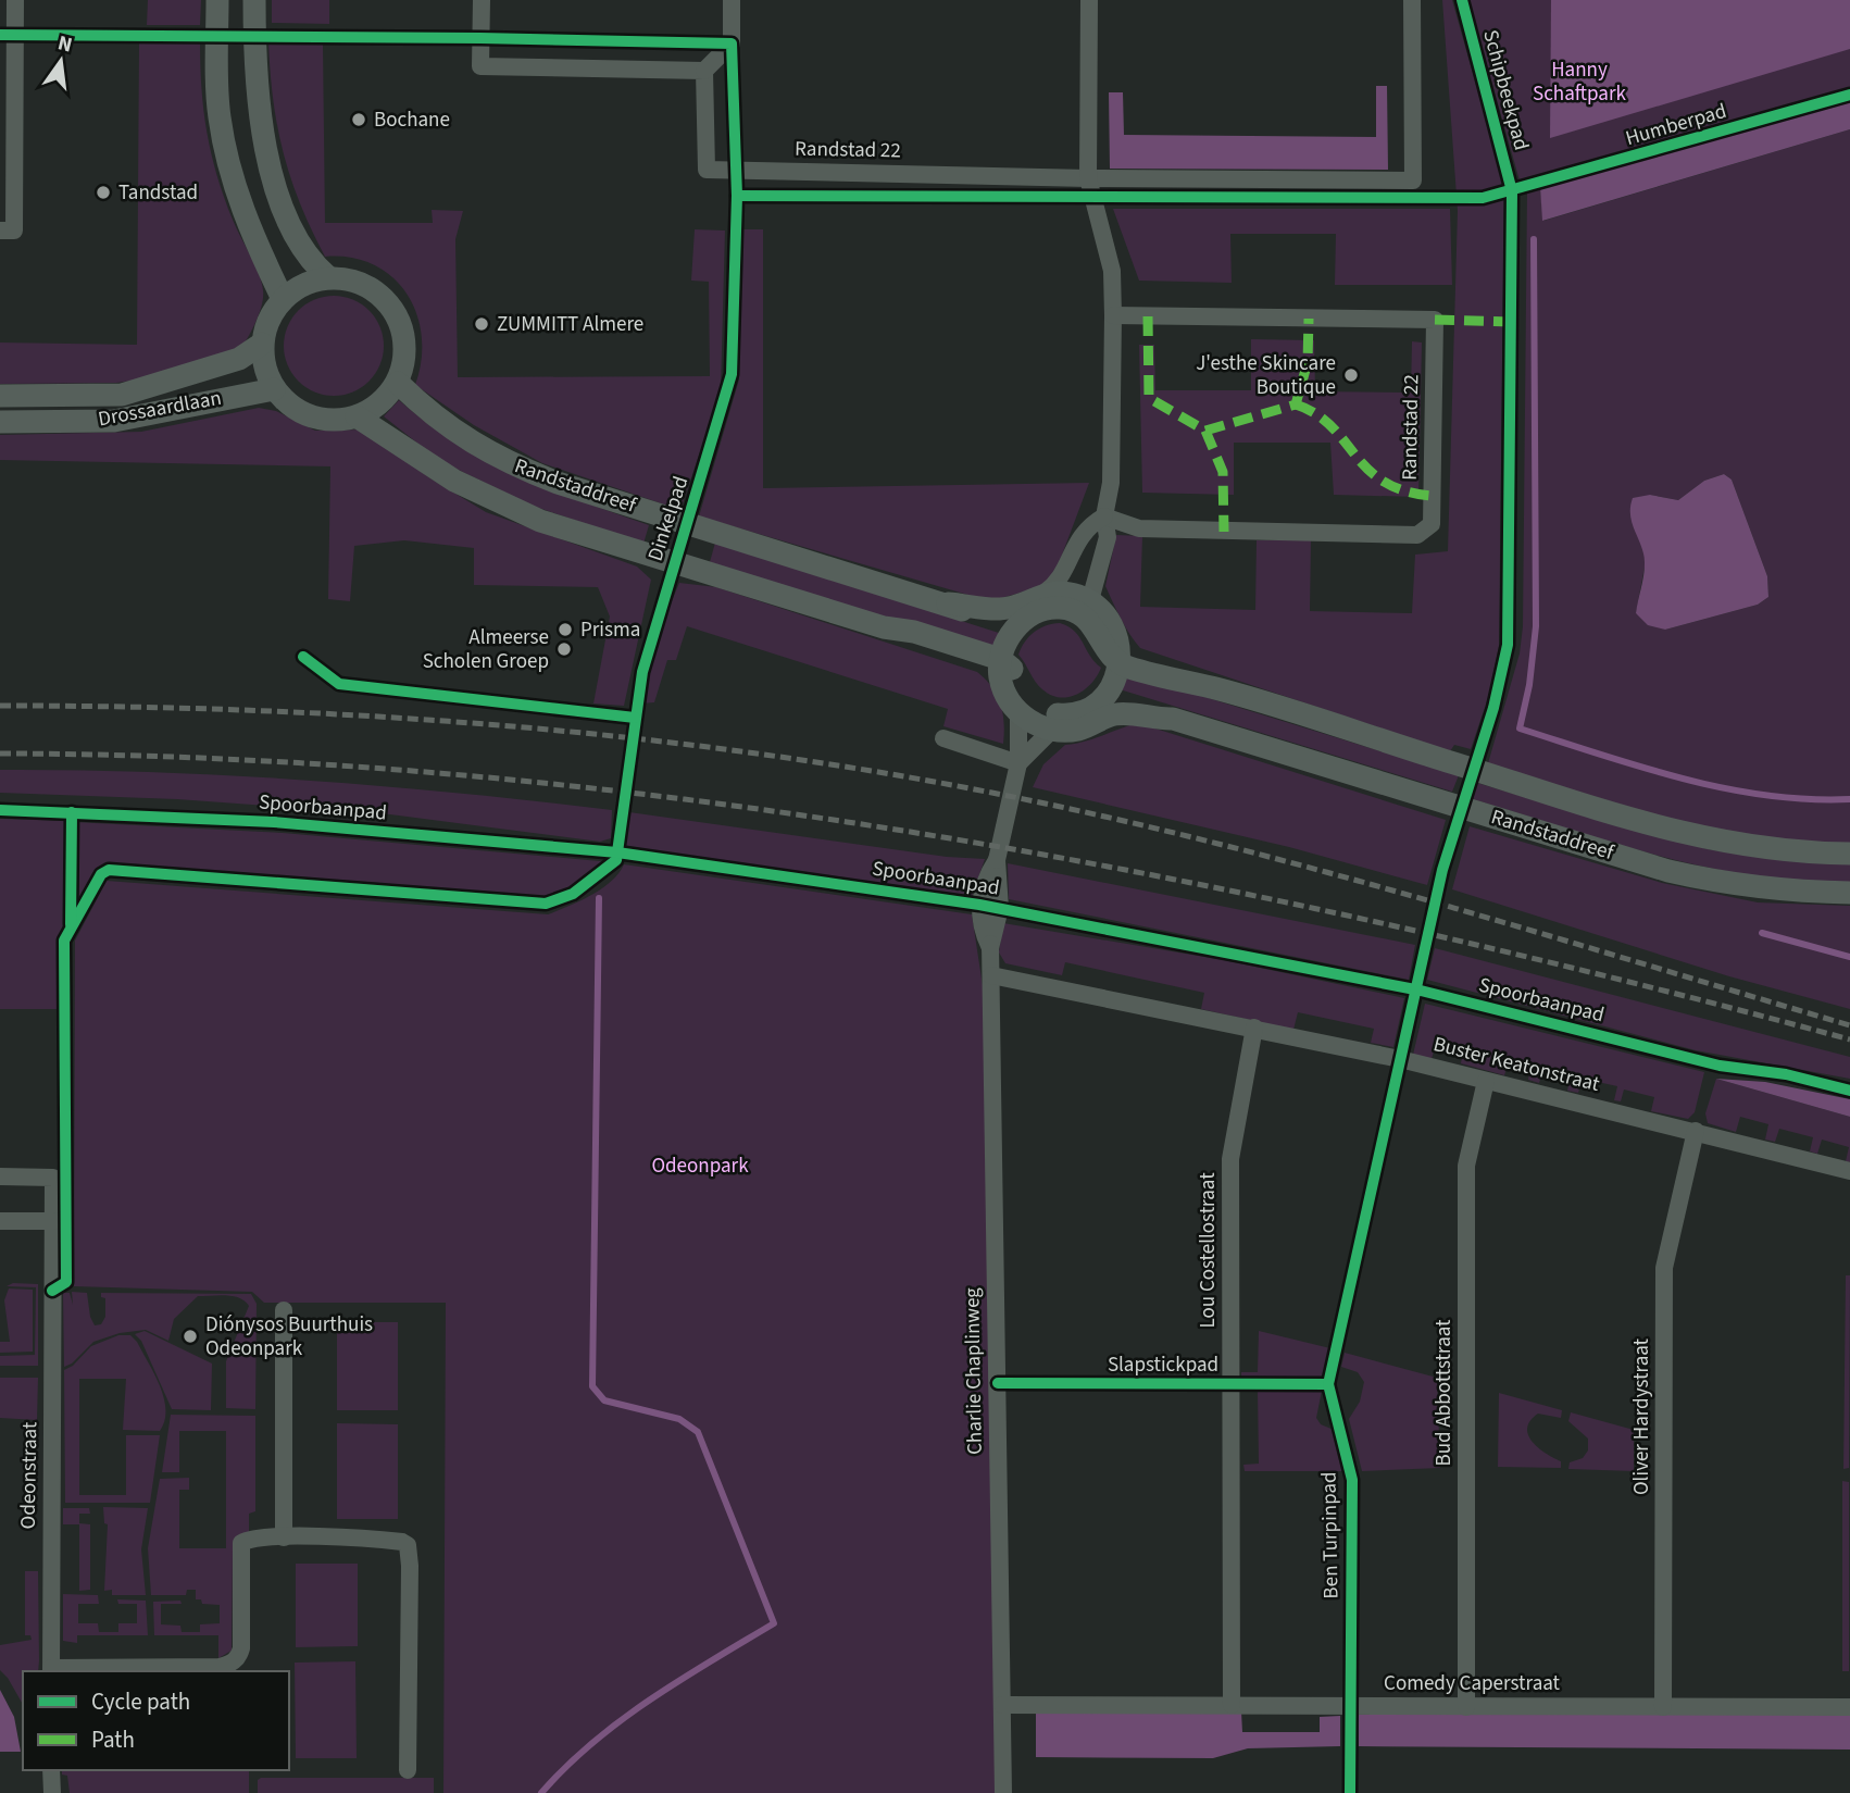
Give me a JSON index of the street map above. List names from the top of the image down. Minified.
{"streets":{"main road":["Drossaardlaan","Randstaddreef"],"street":["Randstad 22","Buster Keatonstraat","Lou Costellostraat","Charlie Chaplinweg","Bud Abbottstraat","Oliver Hardystraat","Odeonstraat","Comedy Caperstraat"],"cycle path":["Schipbeekpad","Humberpad","Dinkelpad","Spoorbaanpad","Slapstickpad"]},"crossings":[["Drossaardlaan","Randstaddreef"],["Buster Keatonstraat","Lou Costellostraat"],["Buster Keatonstraat","Charlie Chaplinweg"],["Buster Keatonstraat","Bud Abbottstraat"],["Buster Keatonstraat","Oliver Hardystraat"],["Lou Costellostraat","Comedy Caperstraat"],["Charlie Chaplinweg","Comedy Caperstraat"],["Bud Abbottstraat","Comedy Caperstraat"],["Oliver Hardystraat","Comedy Caperstraat"]],"parks":["Hanny Schaftpark","Odeonpark"],"places":["Bochane","Tandstad","ZUMMITT Almere","J'esthe Skincare Boutique","Prisma","Almeerse Scholen Groep","Diónysos Buurthuis Odeonpark"],"legend":["Cycle path","Path"],"north":"top"}
